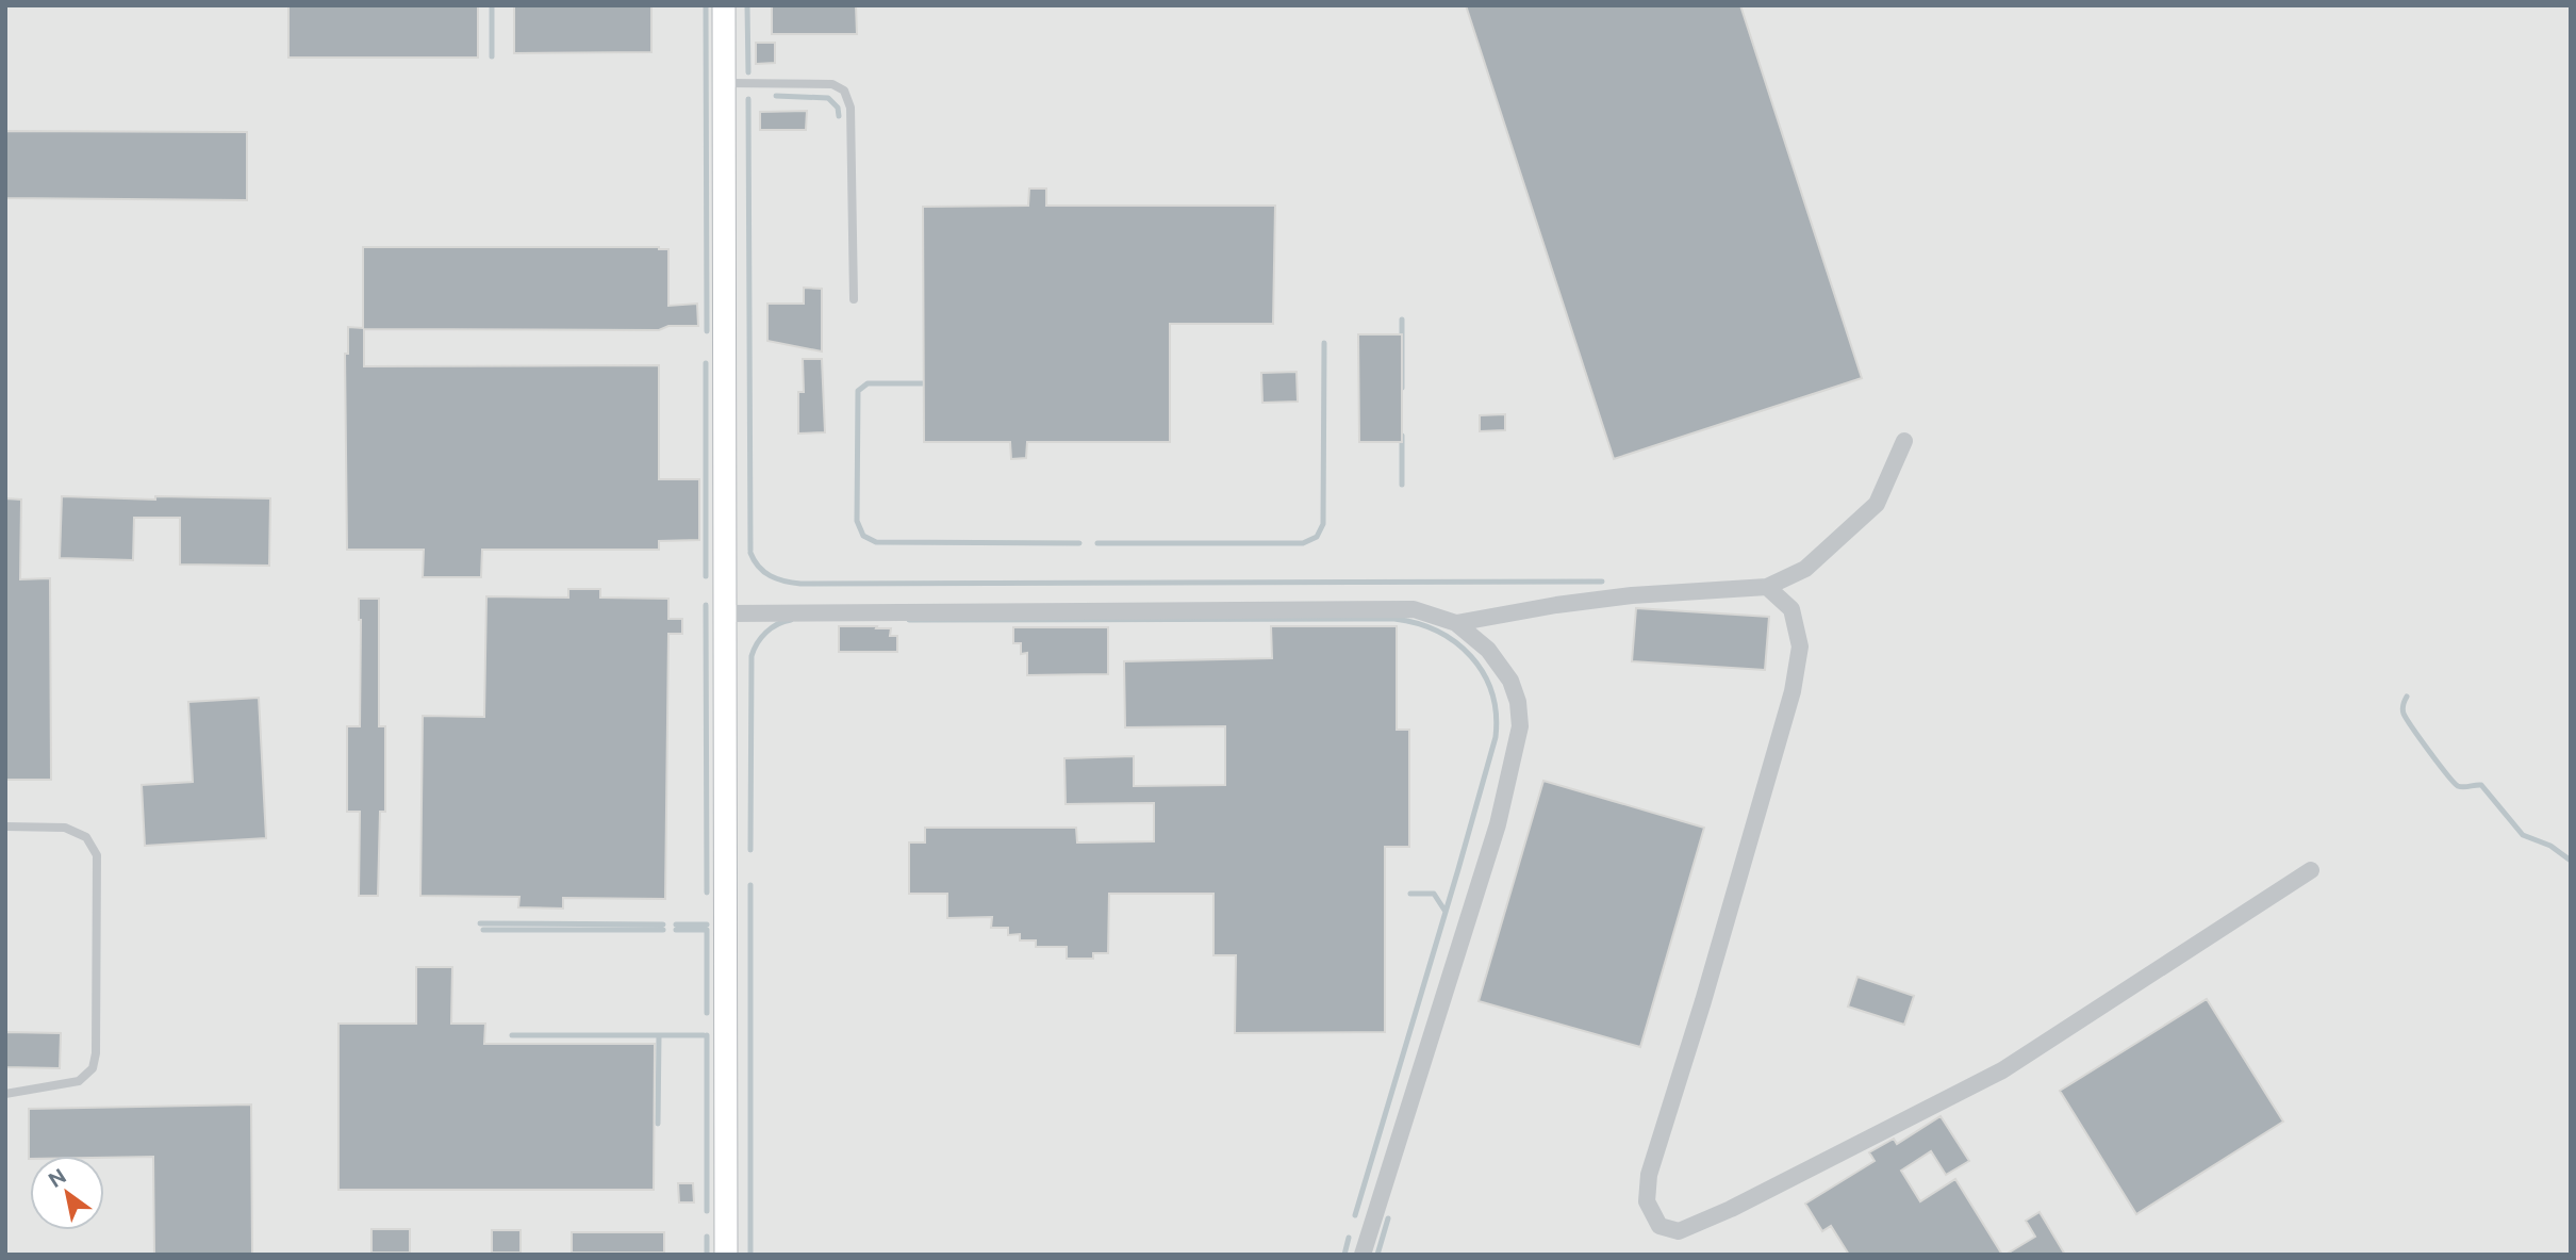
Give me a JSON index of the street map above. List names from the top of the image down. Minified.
{"north":"top left"}
